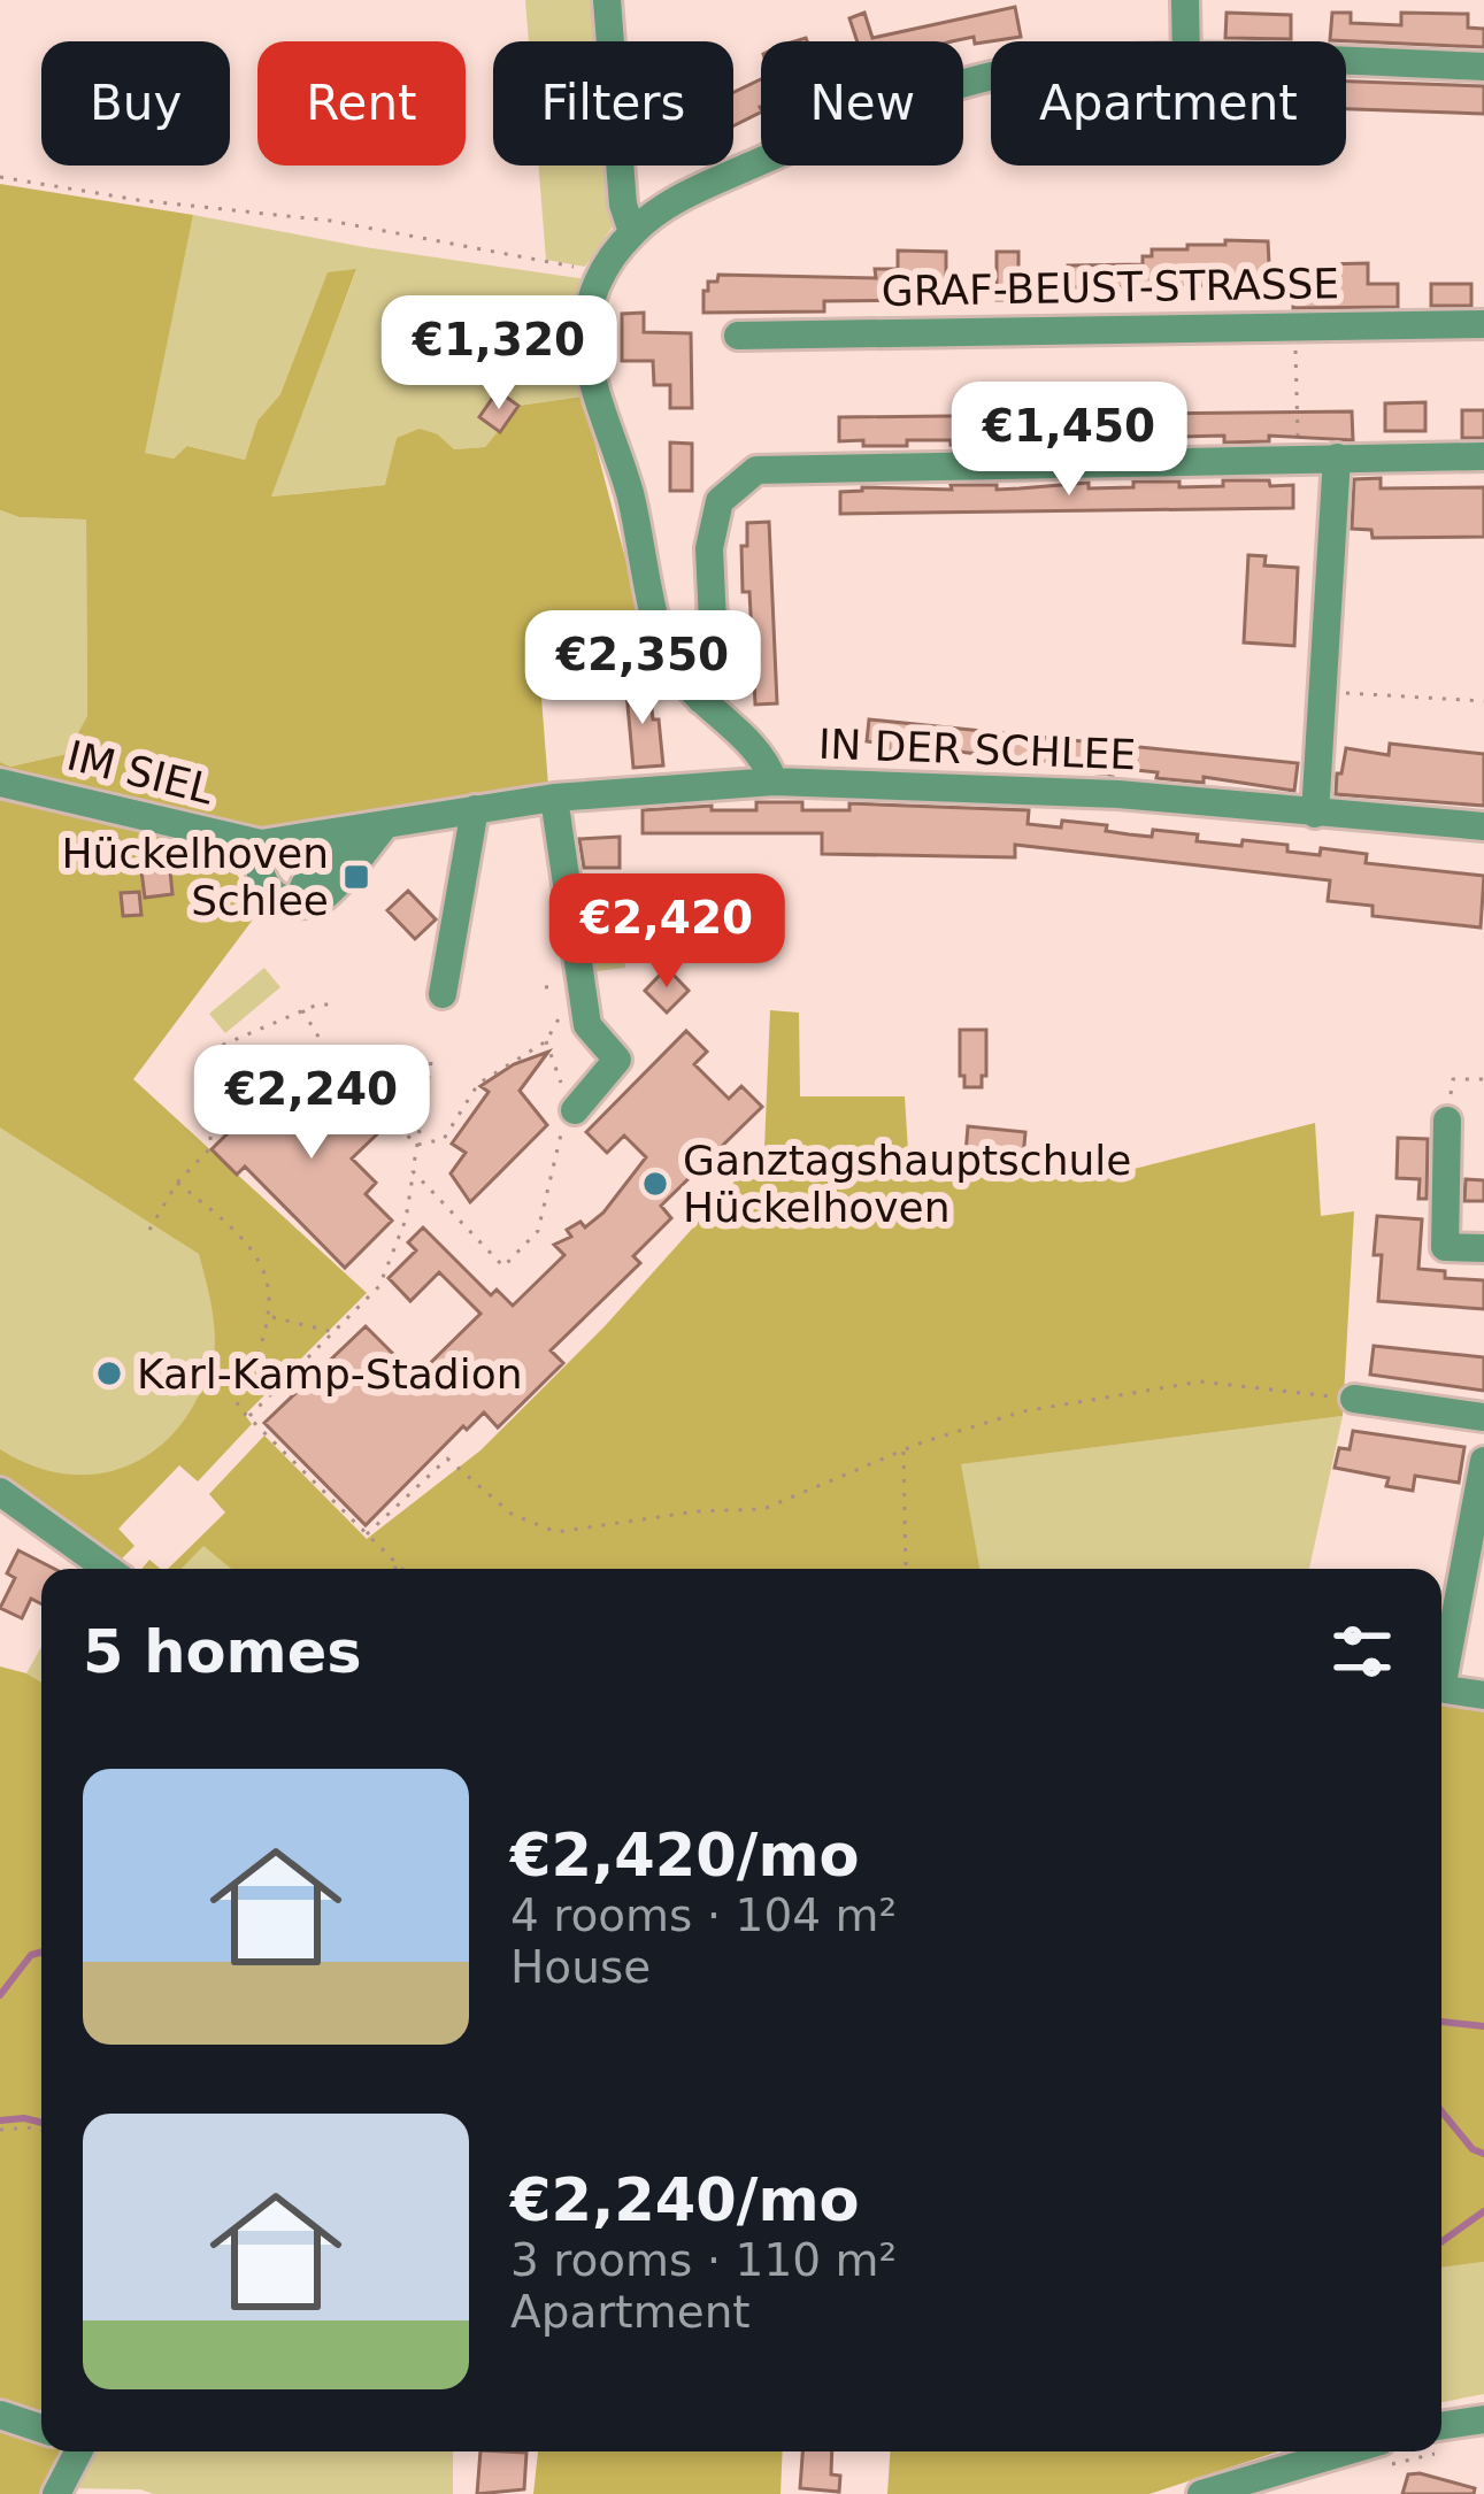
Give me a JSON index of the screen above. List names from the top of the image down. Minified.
{"streets":{"street":["GRAF-BEUST-STRASSE","IN DER SCHLEE","IM SIEL"]},"crossings":[["IN DER SCHLEE","IM SIEL"]],"places":{"transit":["Hückelhoven Schlee"],"other":["Ganztagshauptschule Hückelhoven","Karl-Kamp-Stadion"]},"page":{"chip":["Buy","Rent","Filters","New","Apartment"],"price":["€1,320","€1,450","€2,350","€2,420","€2,240"],"heading":"5 homes","list":[{"name":"€2,420/mo","note":"4 rooms · 104 m² · House"},{"name":"€2,240/mo","note":"3 rooms · 110 m² · Apartment"}]}}
